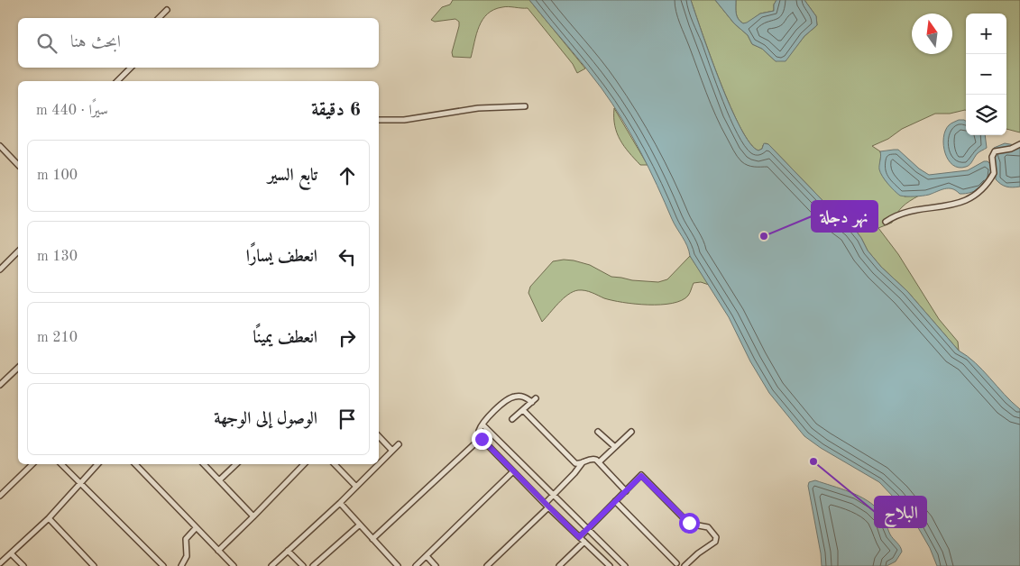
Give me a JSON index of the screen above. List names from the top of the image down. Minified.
{"places":["نهر دجلة","البلاج"],"north":"top","page":{"map_buttons":["+","−"],"search":"ابحث هنا","heading":["6 دقيقة","سيرًا · 440 m"],"list":[["تابع السير","100 m"],["انعطف يسارًا","130 m"],["انعطف يمينًا","210 m"],"الوصول إلى الوجهة"]}}
